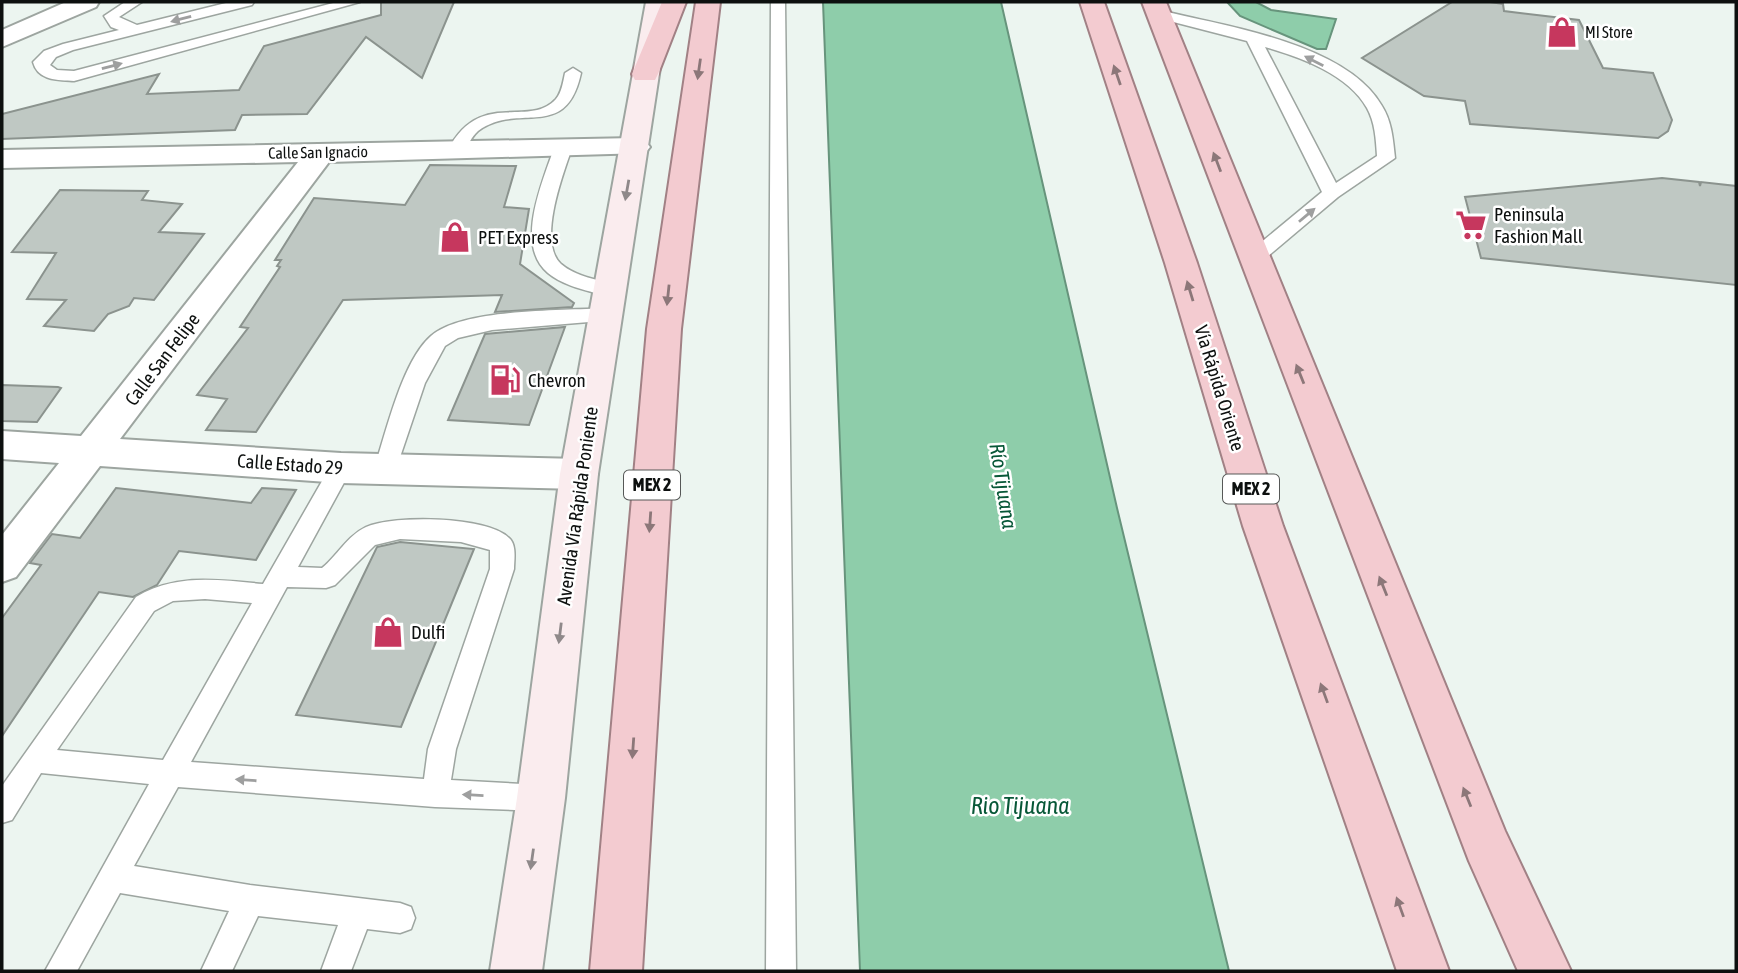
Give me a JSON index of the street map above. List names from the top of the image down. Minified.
{"streets":{"highway":["Vía Rápida Oriente","MEX 2"],"main road":["Avenida Vía Rápida Poniente"],"street":["Calle San Ignacio","Calle San Felipe","Calle Estado 29"]},"crossings":[["Calle San Ignacio","Calle San Felipe"],["Calle San Ignacio","Avenida Vía Rápida Poniente"],["Calle San Felipe","Calle Estado 29"],["Calle Estado 29","Avenida Vía Rápida Poniente"]],"one_way":["Avenida Vía Rápida Poniente"],"water":["Río Tijuana","Rio Tijuana"],"places":{"shop":["MI Store","PET Express","Dulfi"],"supermarket":["Peninsula Fashion Mall"],"fuel station":["Chevron"]}}
